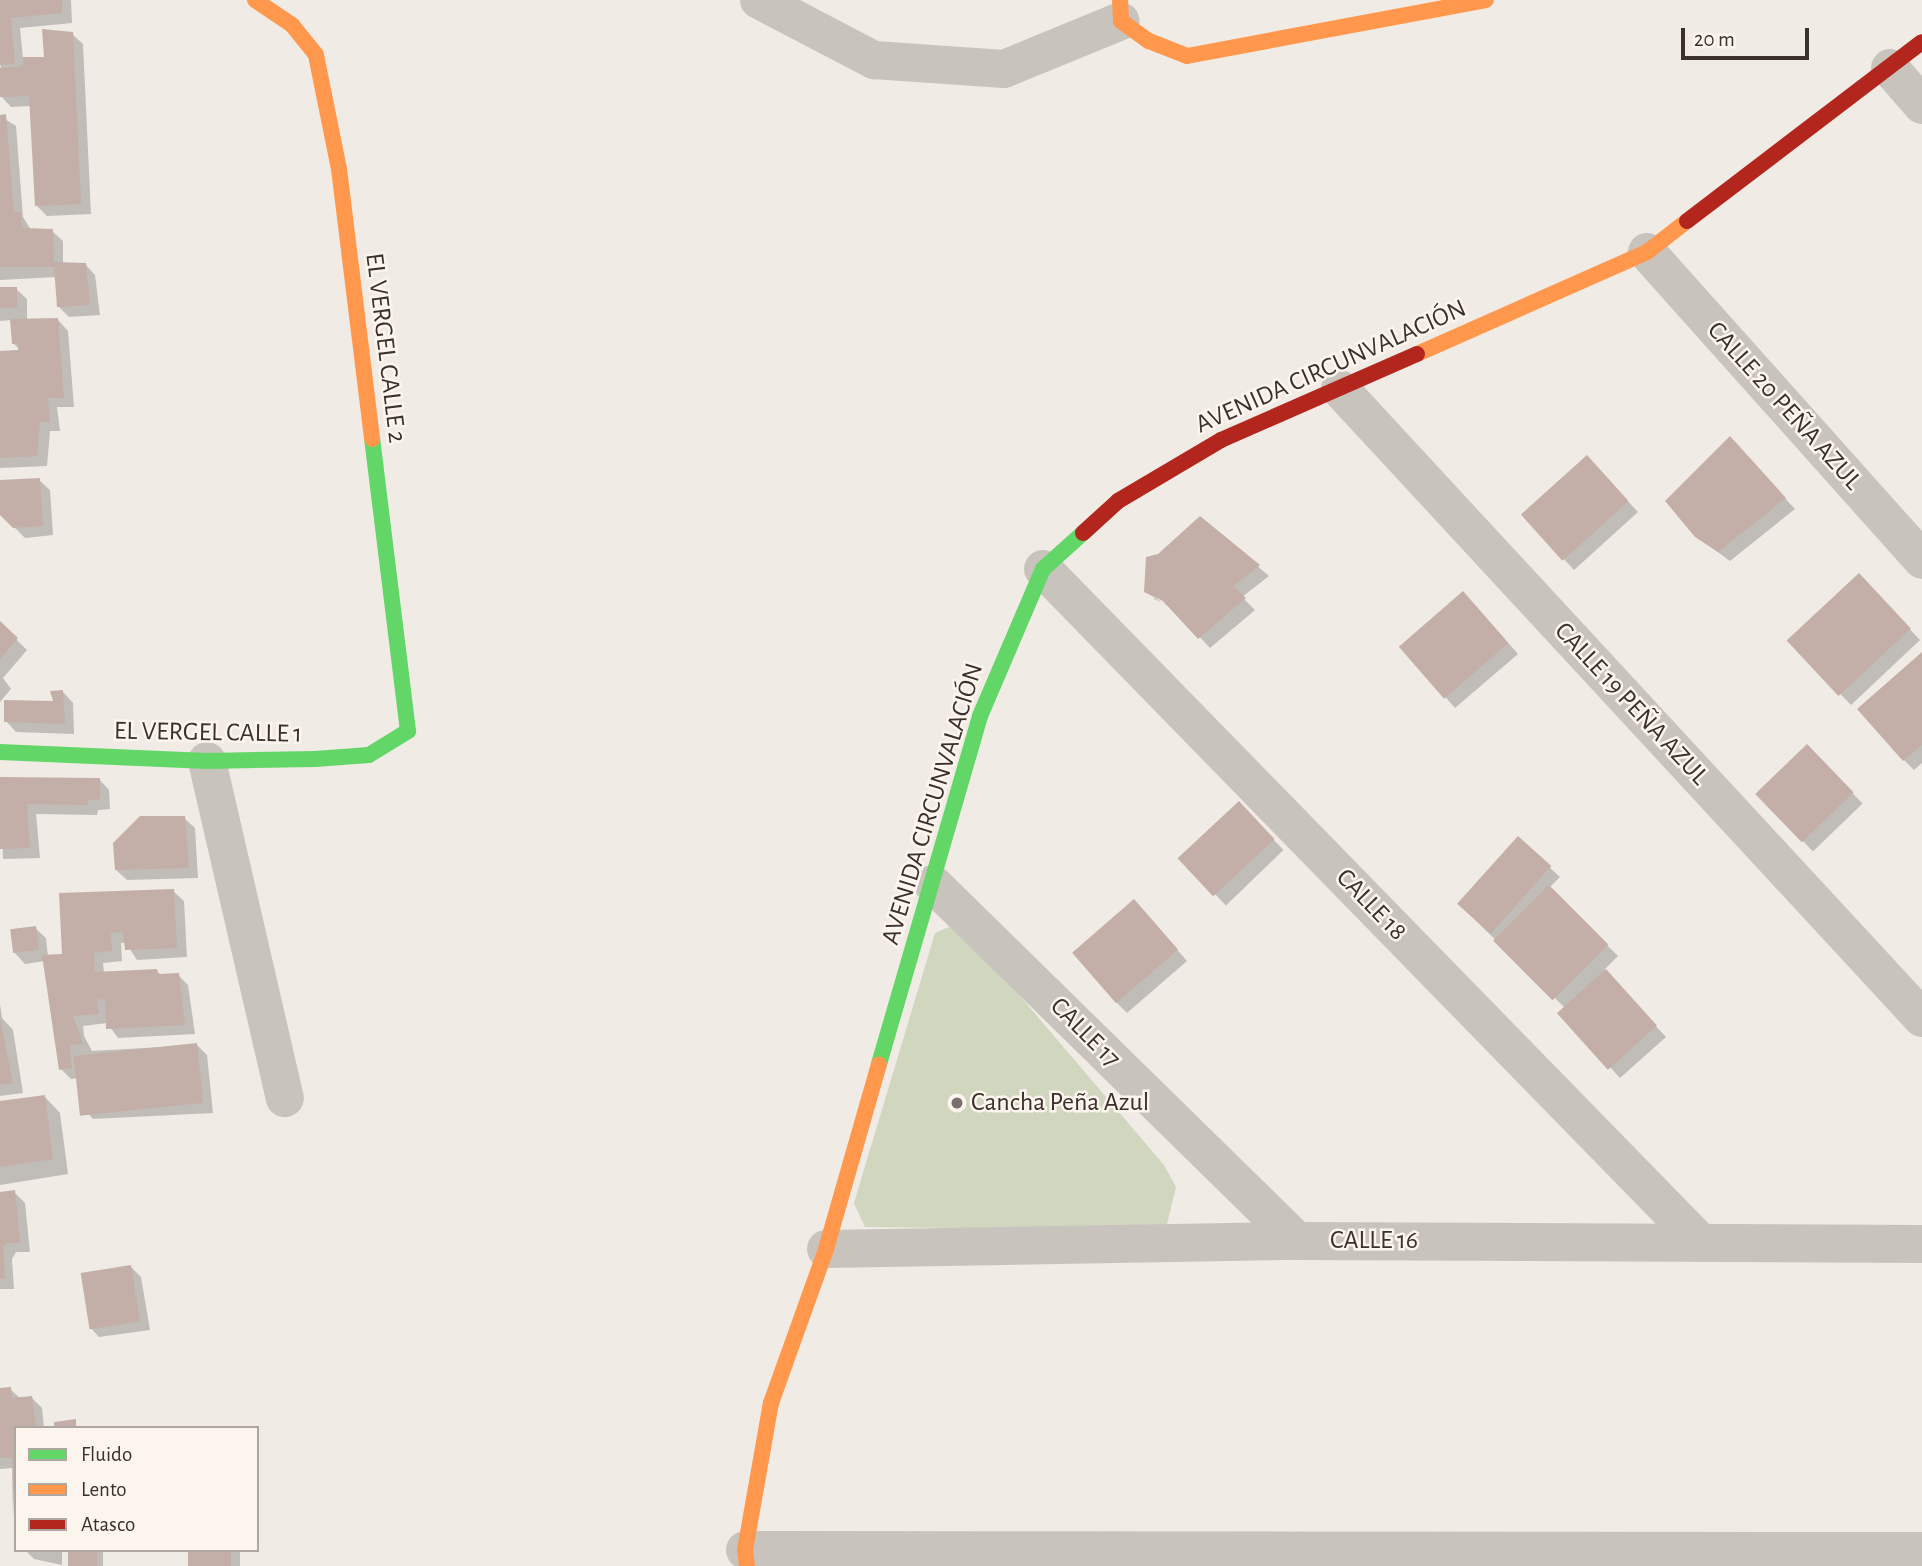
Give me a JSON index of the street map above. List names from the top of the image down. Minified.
{"streets":{"street":["EL VERGEL CALLE 2","AVENIDA CIRCUNVALACIÓN","CALLE 20 PEÑA AZUL","CALLE 19 PEÑA AZUL","EL VERGEL CALLE 1","CALLE 18","CALLE 17","CALLE 16"]},"crossings":[["EL VERGEL CALLE 2","EL VERGEL CALLE 1"],["AVENIDA CIRCUNVALACIÓN","CALLE 20 PEÑA AZUL"],["AVENIDA CIRCUNVALACIÓN","CALLE 19 PEÑA AZUL"],["AVENIDA CIRCUNVALACIÓN","CALLE 18"],["AVENIDA CIRCUNVALACIÓN","CALLE 17"],["AVENIDA CIRCUNVALACIÓN","CALLE 16"],["CALLE 18","CALLE 16"],["CALLE 17","CALLE 16"]],"places":["Cancha Peña Azul"],"legend":["Fluido","Lento","Atasco"],"scale_bar":"20 m"}
